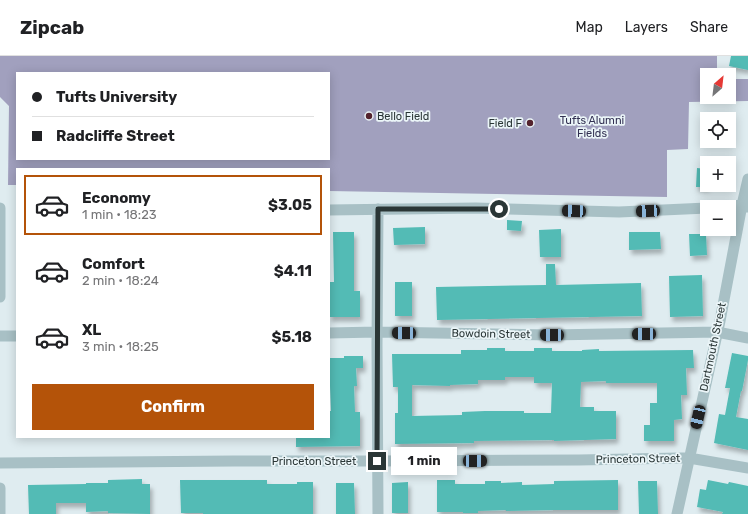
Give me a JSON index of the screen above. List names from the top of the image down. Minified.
{"streets":{"street":["Bowdoin Street","Dartmouth Street","Princeton Street"]},"crossings":[["Bowdoin Street","Dartmouth Street"],["Dartmouth Street","Princeton Street"]],"parks":["Tufts Alumni Fields"],"places":["Bello Field","Field F"],"north":"top right","page":{"header":"Zipcab","nav":["Map","Layers","Share"],"map_buttons":["+","−"],"banner":["Tufts University","Radcliffe Street"],"list":[{"name":"Economy","note":"1 min · 18:23","value":"$3.05"},{"name":"Comfort","note":"2 min · 18:24","value":"$4.11"},{"name":"XL","note":"3 min · 18:25","value":"$5.18"}],"buttons":"Confirm","bubble":"1 min"}}
